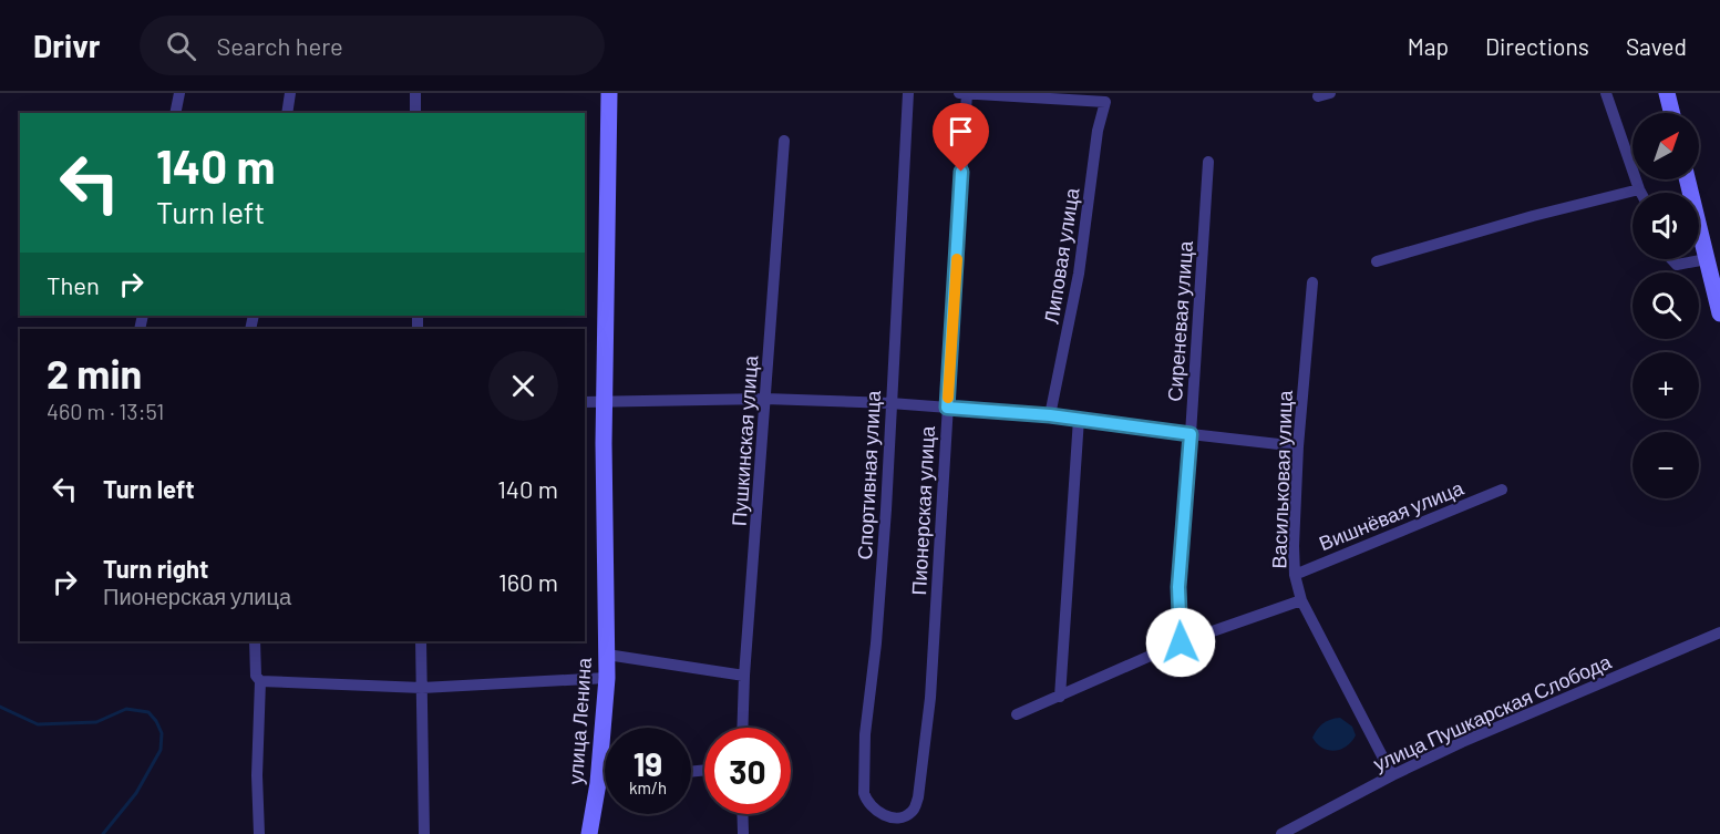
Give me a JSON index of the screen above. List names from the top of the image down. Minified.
{"streets":{"main road":["улица Ленина"],"street":["Липовая улица","Сиреневая улица","Пушкинская улица","Спортивная улица","Васильковая улица","Пионерская улица","Вишнёвая улица","улица Пушкарская Слобода"]},"crossings":[["Липовая улица","Пионерская улица"],["Спортивная улица","Пионерская улица"],["Васильковая улица","Вишнёвая улица"],["Васильковая улица","улица Пушкарская Слобода"]],"north":"top right","page":{"header":"Drivr","search":"Search here","nav":["Map","Directions","Saved"],"map_buttons":["+","−"],"turn":["140 m","Turn left"],"then":"Then","heading":["2 min","460 m · 13:51"],"list":[{"name":"Turn left","value":"140 m"},{"name":"Turn right","note":"Пионерская улица","value":"160 m"}],"speed":"19 km/h","limit":"30"}}
